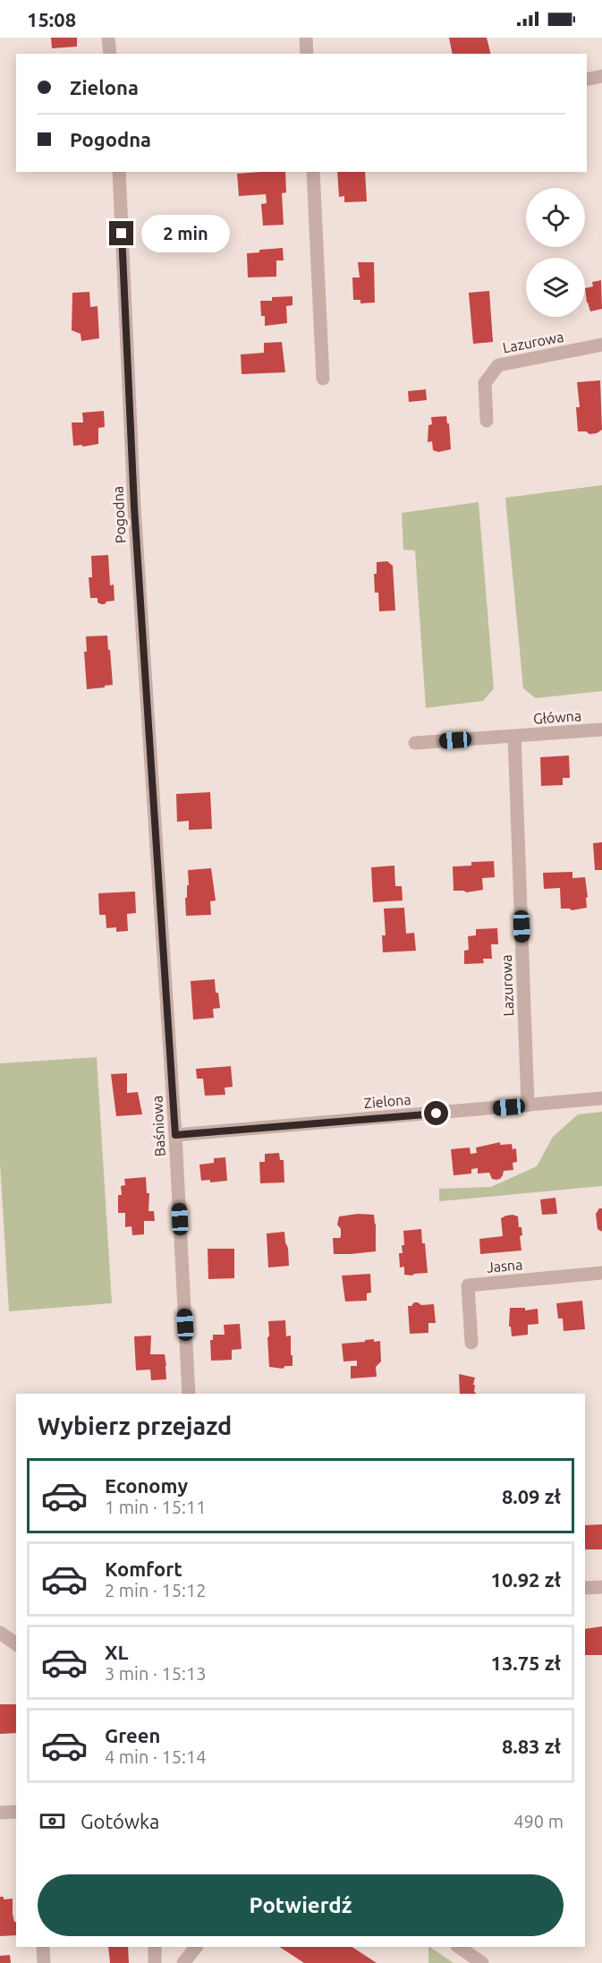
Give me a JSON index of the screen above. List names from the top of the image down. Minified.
{"streets":{"street":["Lazurowa","Pogodna","Główna","Zielona","Baśniowa","Jasna"]},"crossings":[["Lazurowa","Główna"],["Lazurowa","Zielona"],["Pogodna","Baśniowa"],["Zielona","Baśniowa"]],"page":{"status":"15:08","banner":["Zielona","Pogodna"],"bubble":"2 min","heading":"Wybierz przejazd","list":[{"name":"Economy","note":"1 min · 15:11","value":"8.09 zł"},{"name":"Komfort","note":"2 min · 15:12","value":"10.92 zł"},{"name":"XL","note":"3 min · 15:13","value":"13.75 zł"},{"name":"Green","note":"4 min · 15:14","value":"8.83 zł"}],"pay":["Gotówka","490 m"],"buttons":"Potwierdź"}}
